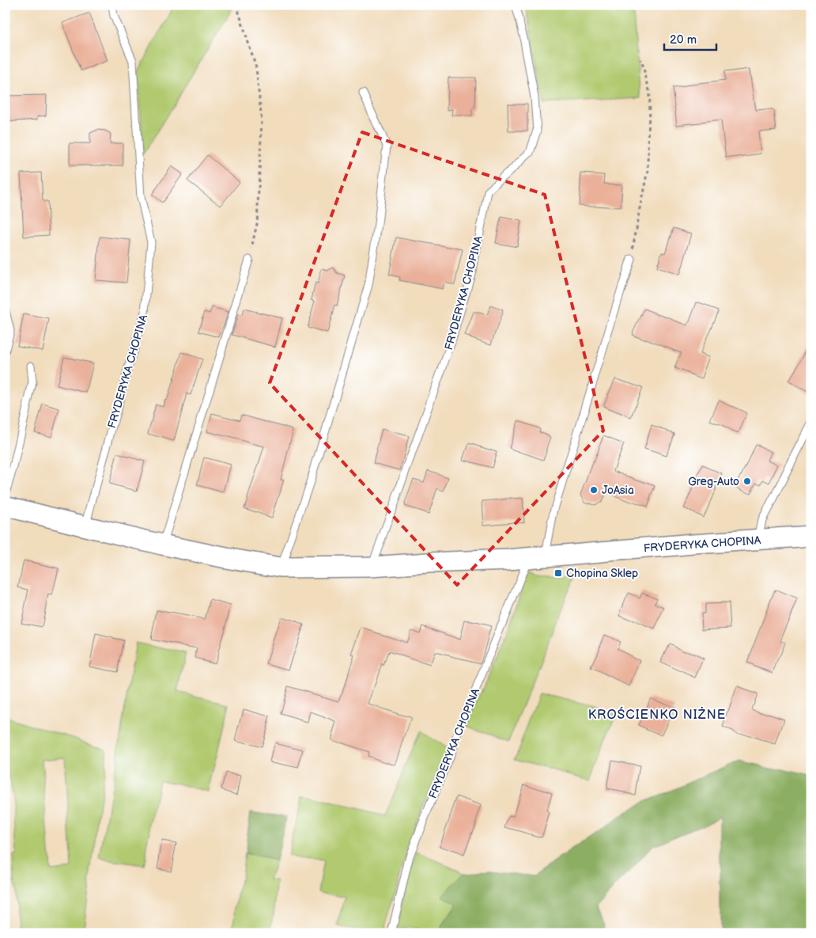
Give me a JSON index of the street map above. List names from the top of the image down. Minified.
{"streets":{"street":["FRYDERYKA CHOPINA"]},"districts":["KROŚCIENKO NIŻNE"],"places":{"other":["Greg-Auto","JoAsia"],"transit":["Chopina Sklep"]},"scale_bar":"20 m"}
